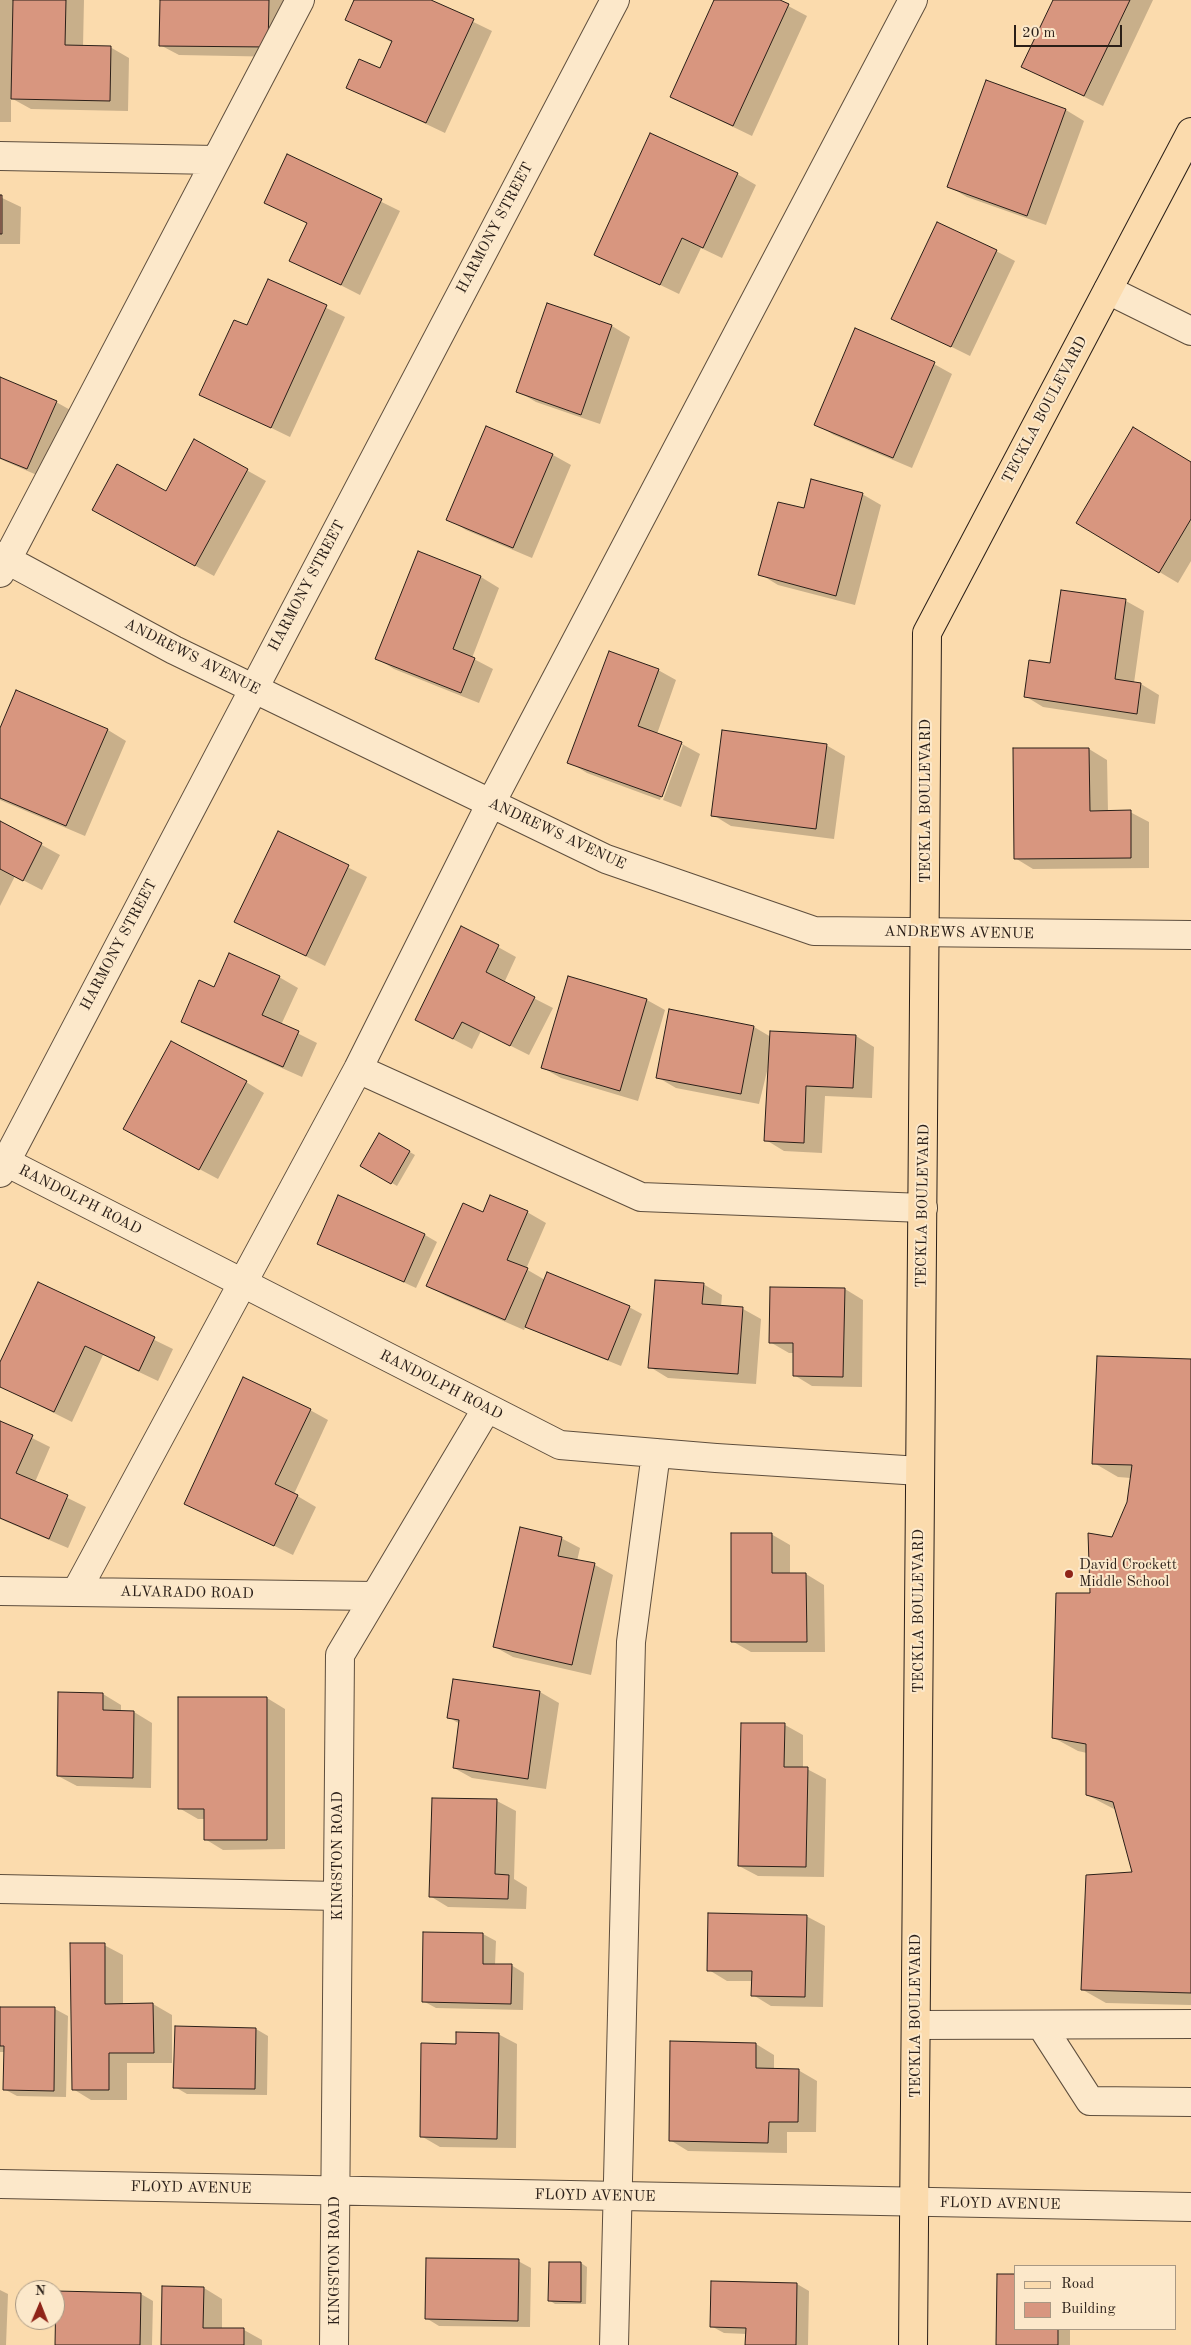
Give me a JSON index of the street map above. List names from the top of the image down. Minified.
{"streets":{"main road":["TECKLA BOULEVARD"],"street":["HARMONY STREET","ANDREWS AVENUE","RANDOLPH ROAD","ALVARADO ROAD","KINGSTON ROAD","FLOYD AVENUE"]},"crossings":[["HARMONY STREET","ANDREWS AVENUE"],["HARMONY STREET","RANDOLPH ROAD"],["TECKLA BOULEVARD","ANDREWS AVENUE"],["TECKLA BOULEVARD","RANDOLPH ROAD"],["TECKLA BOULEVARD","FLOYD AVENUE"],["RANDOLPH ROAD","KINGSTON ROAD"],["ALVARADO ROAD","KINGSTON ROAD"],["KINGSTON ROAD","FLOYD AVENUE"]],"places":["David Crockett Middle School"],"legend":["Road","Building"],"scale_bar":"20 m","north":"top"}
